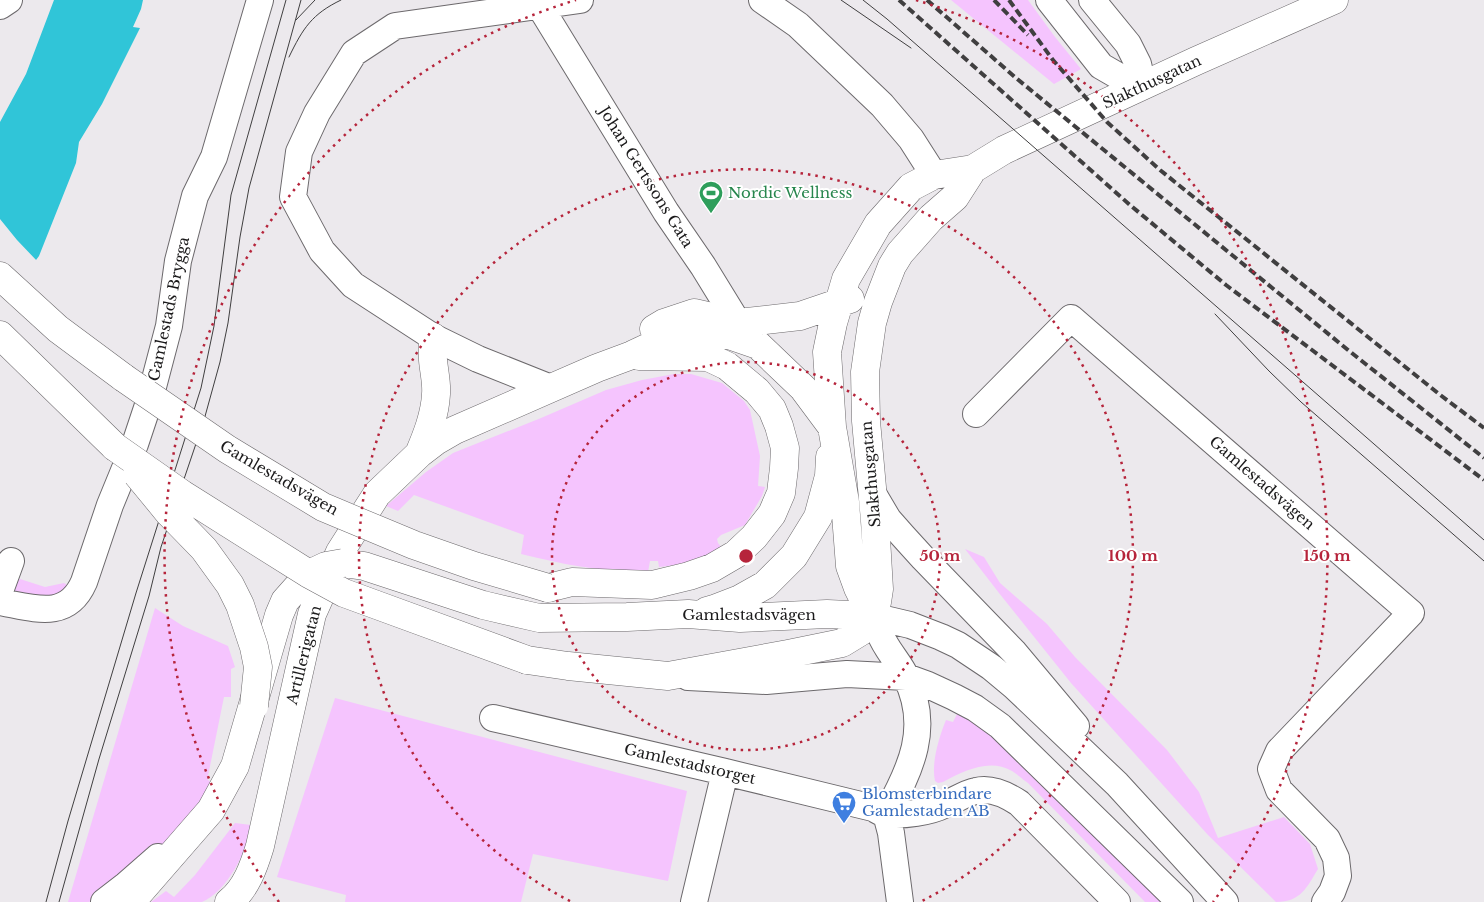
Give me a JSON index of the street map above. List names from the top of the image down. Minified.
{"streets":{"main road":["Slakthusgatan","Gamlestadsvägen","Artillerigatan"],"street":["Johan Gertssons Gata","Gamlestads Brygga","Gamlestadstorget"]},"crossings":[["Slakthusgatan","Gamlestadsvägen"],["Slakthusgatan","Artillerigatan"],["Johan Gertssons Gata","Artillerigatan"],["Gamlestadsvägen","Artillerigatan"]],"places":{"sports":["Nordic Wellness"],"supermarket":["Blomsterbindare Gamlestaden AB"]},"rings":["50 m","100 m","150 m"]}
